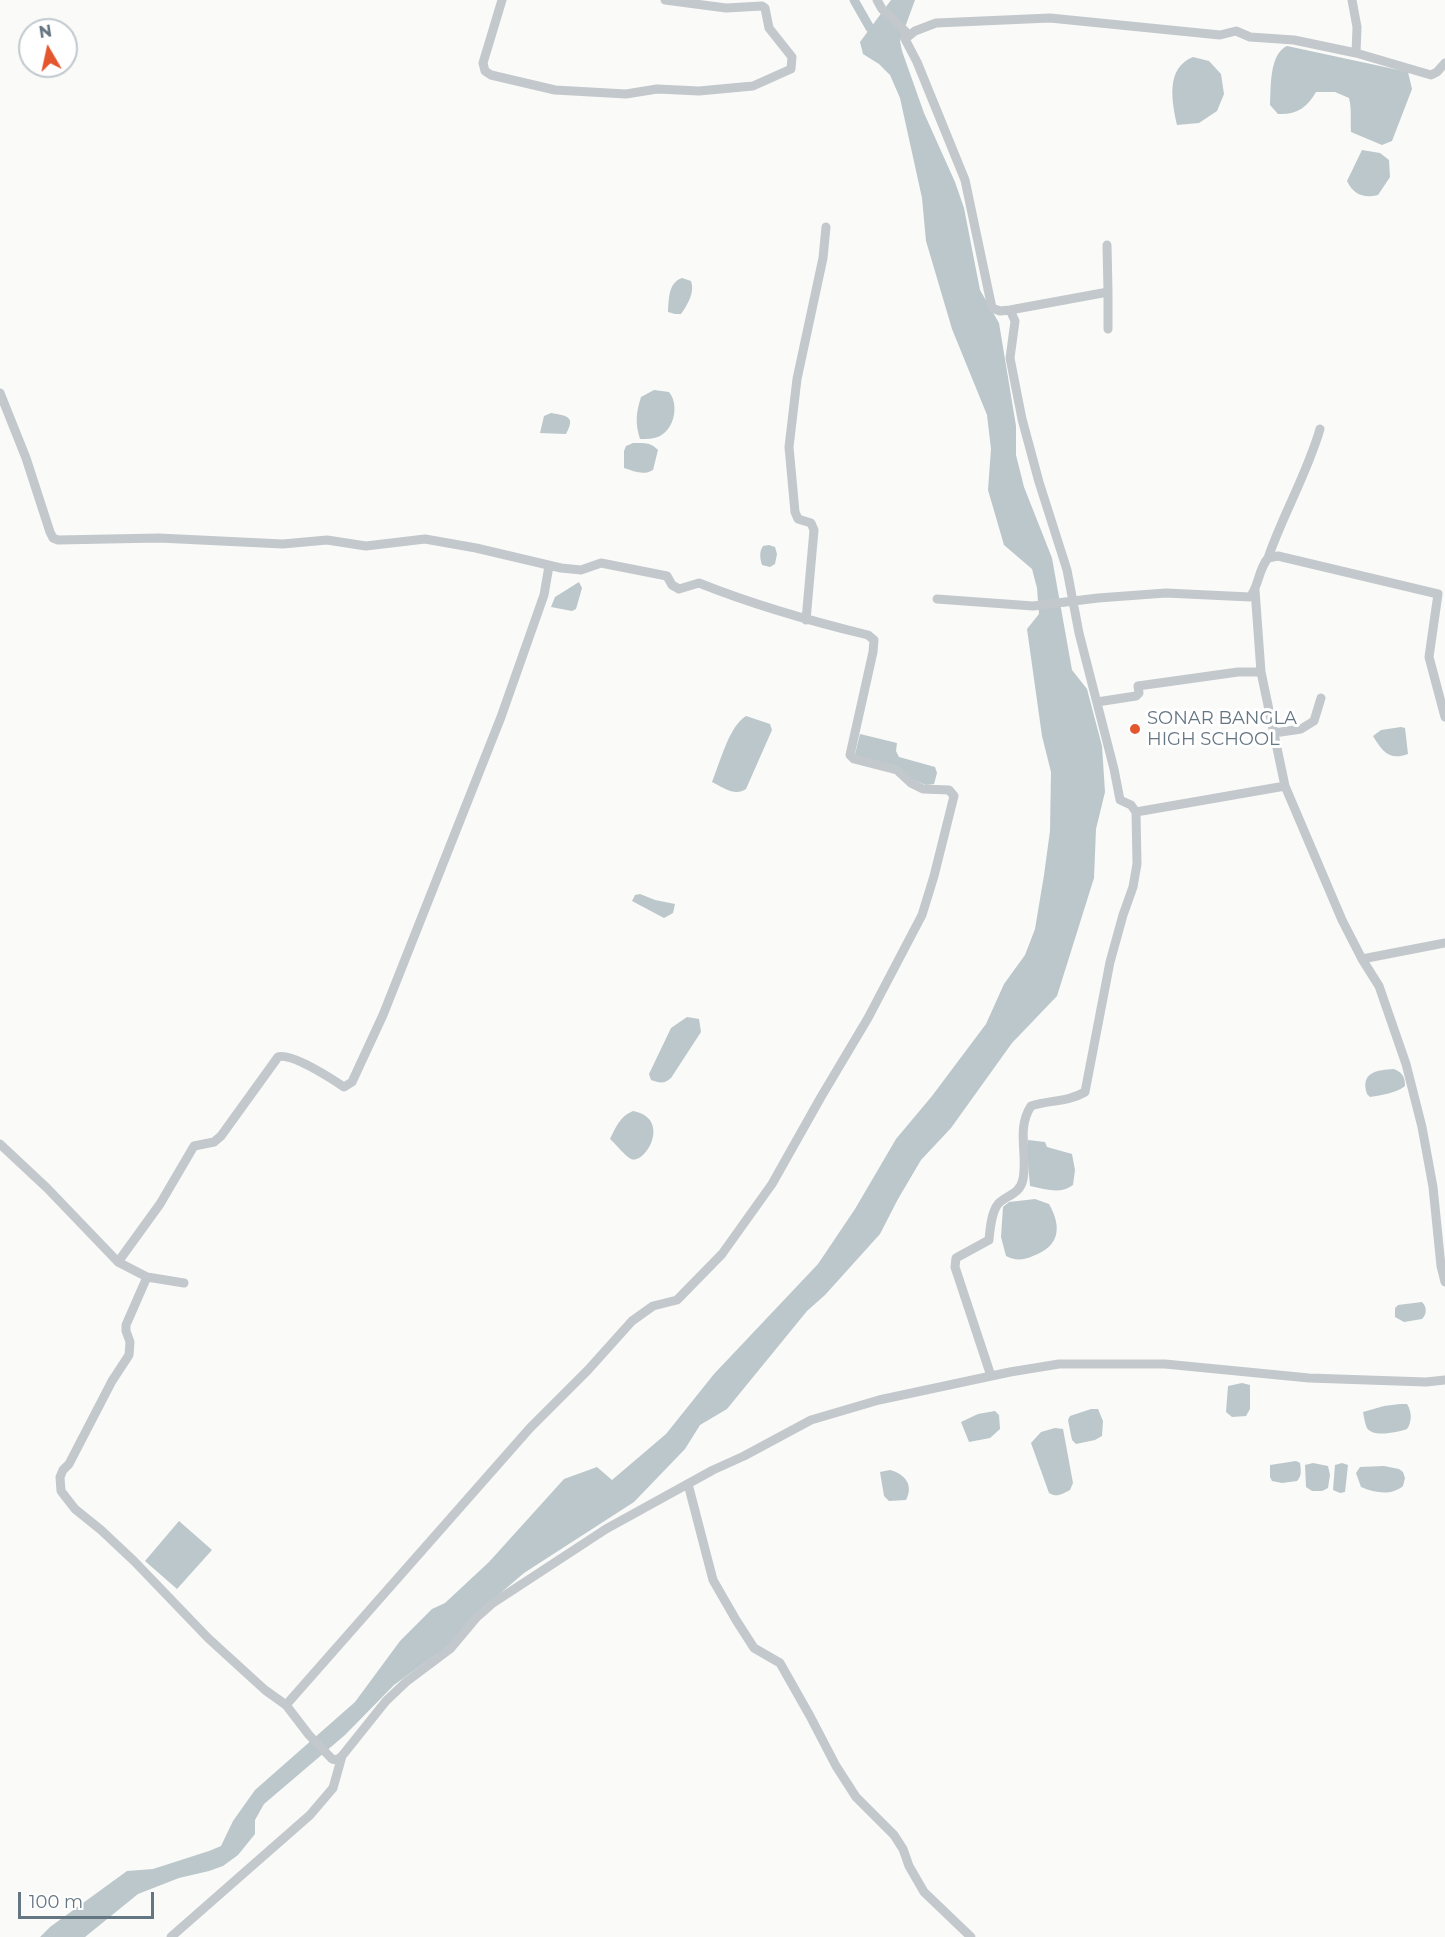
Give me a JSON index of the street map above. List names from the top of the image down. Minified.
{"places":["SONAR BANGLA HIGH SCHOOL"],"scale_bar":"100 m","north":"top"}
